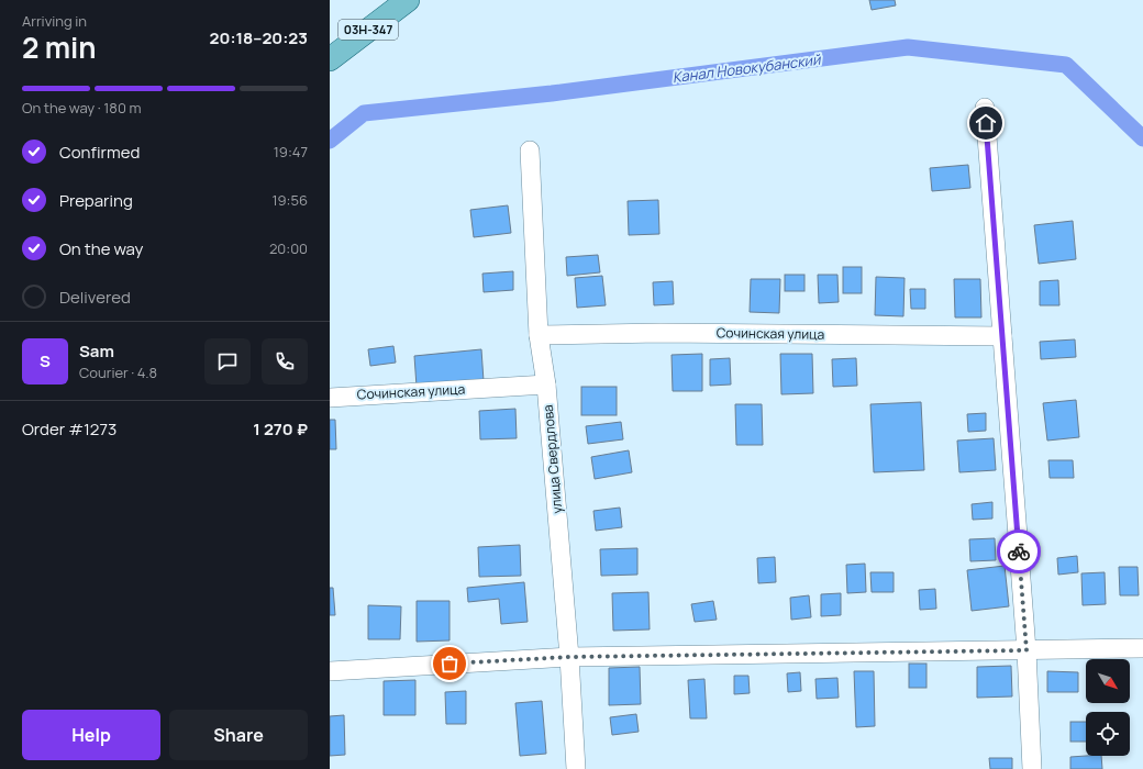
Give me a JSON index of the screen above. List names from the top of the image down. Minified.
{"streets":{"main road":["03Н-347"],"street":["Сочинская улица","улица Свердлова"]},"crossings":[["Сочинская улица","улица Свердлова"]],"water":["Канал Новокубанский"],"north":"bottom right","page":{"heading":["2 min","Arriving in","20:18–20:23"],"panel":["Sam","Courier · 4.8","Order #1273","1 270 ₽"],"bar":"On the way · 180 m","list":[["Confirmed","19:47"],["Preparing","19:56"],["On the way","20:00"],"Delivered"],"round":"S","buttons":["Help","Share"]}}
